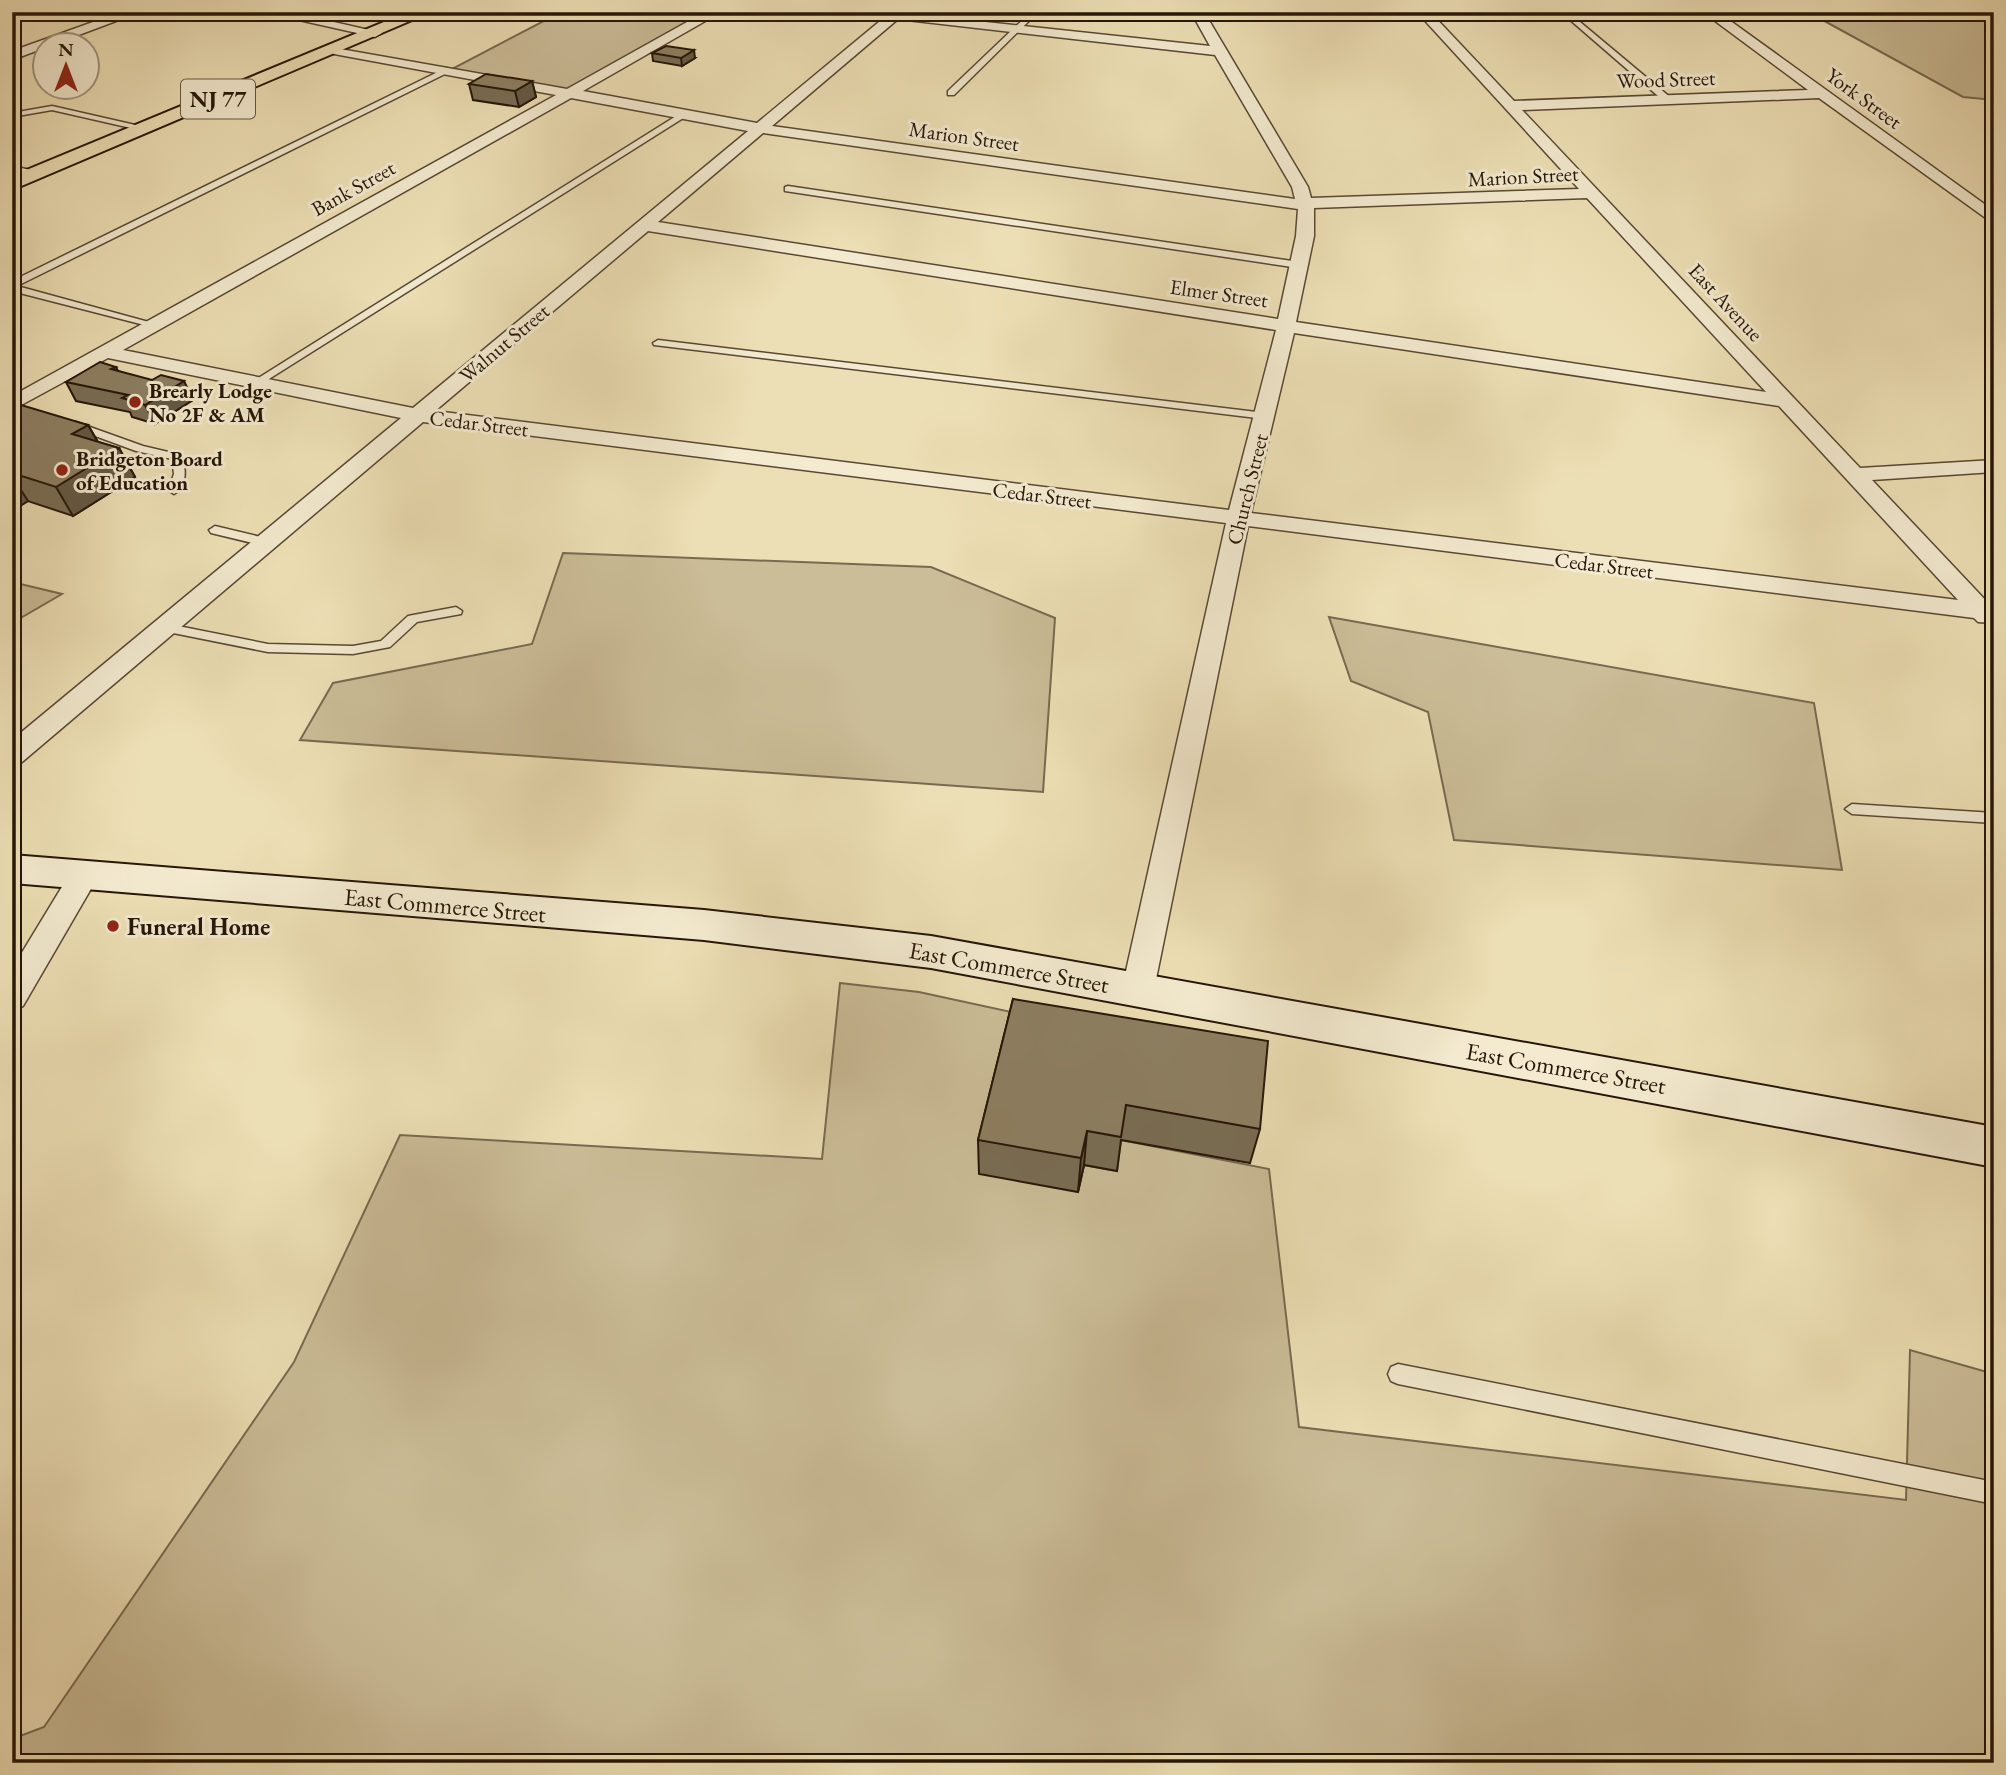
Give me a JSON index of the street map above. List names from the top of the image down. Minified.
{"streets":{"main road":["NJ 77"],"street":["Wood Street","York Street","Marion Street","Bank Street","Elmer Street","East Avenue","Walnut Street","Cedar Street","Church Street","East Commerce Street"]},"crossings":[["Wood Street","York Street"],["Wood Street","East Avenue"],["NJ 77","Marion Street"],["Marion Street","Bank Street"],["Marion Street","East Avenue"],["Marion Street","Walnut Street"],["Marion Street","Church Street"],["Bank Street","Cedar Street"],["Elmer Street","East Avenue"],["Elmer Street","Walnut Street"],["Elmer Street","Church Street"],["East Avenue","Cedar Street"],["Walnut Street","Cedar Street"],["Cedar Street","Church Street"],["Church Street","East Commerce Street"]],"places":["Brearly Lodge No 2F & AM","Bridgeton Board of Education","Funeral Home"],"north":"top"}
